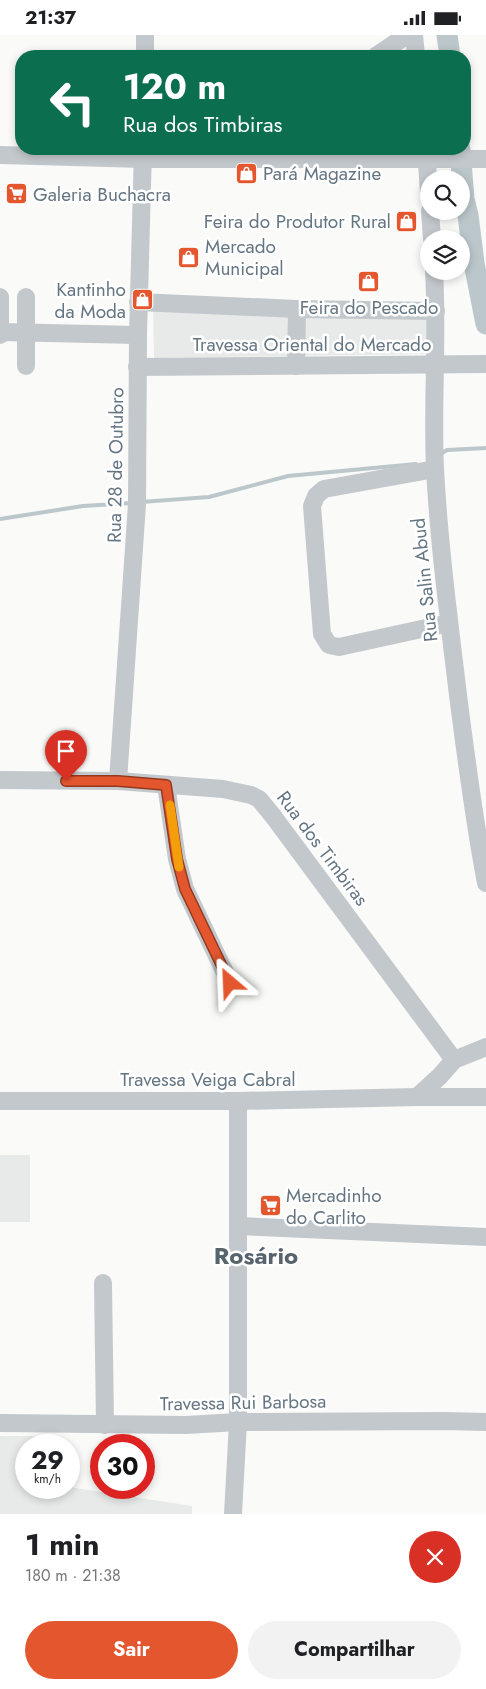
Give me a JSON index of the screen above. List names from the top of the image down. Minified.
{"streets":{"street":["Travessa Oriental do Mercado","Rua 28 de Outubro","Rua Salin Abud","Rua dos Timbiras","Travessa Veiga Cabral","Travessa Rui Barbosa"]},"crossings":[["Travessa Oriental do Mercado","Rua 28 de Outubro"],["Travessa Oriental do Mercado","Rua Salin Abud"],["Rua 28 de Outubro","Rua dos Timbiras"]],"districts":["Rosário"],"places":{"shop":["Pará Magazine","Feira do Produtor Rural","Mercado Municipal","Feira do Pescado","Kantinho da Moda"],"supermarket":["Galeria Buchacra","Mercadinho do Carlito"]},"page":{"status":"21:37","turn":["120 m","Rua dos Timbiras"],"speed":"29 km/h","limit":"30","heading":["1 min","180 m · 21:38"],"buttons":["Sair","Compartilhar"]}}
